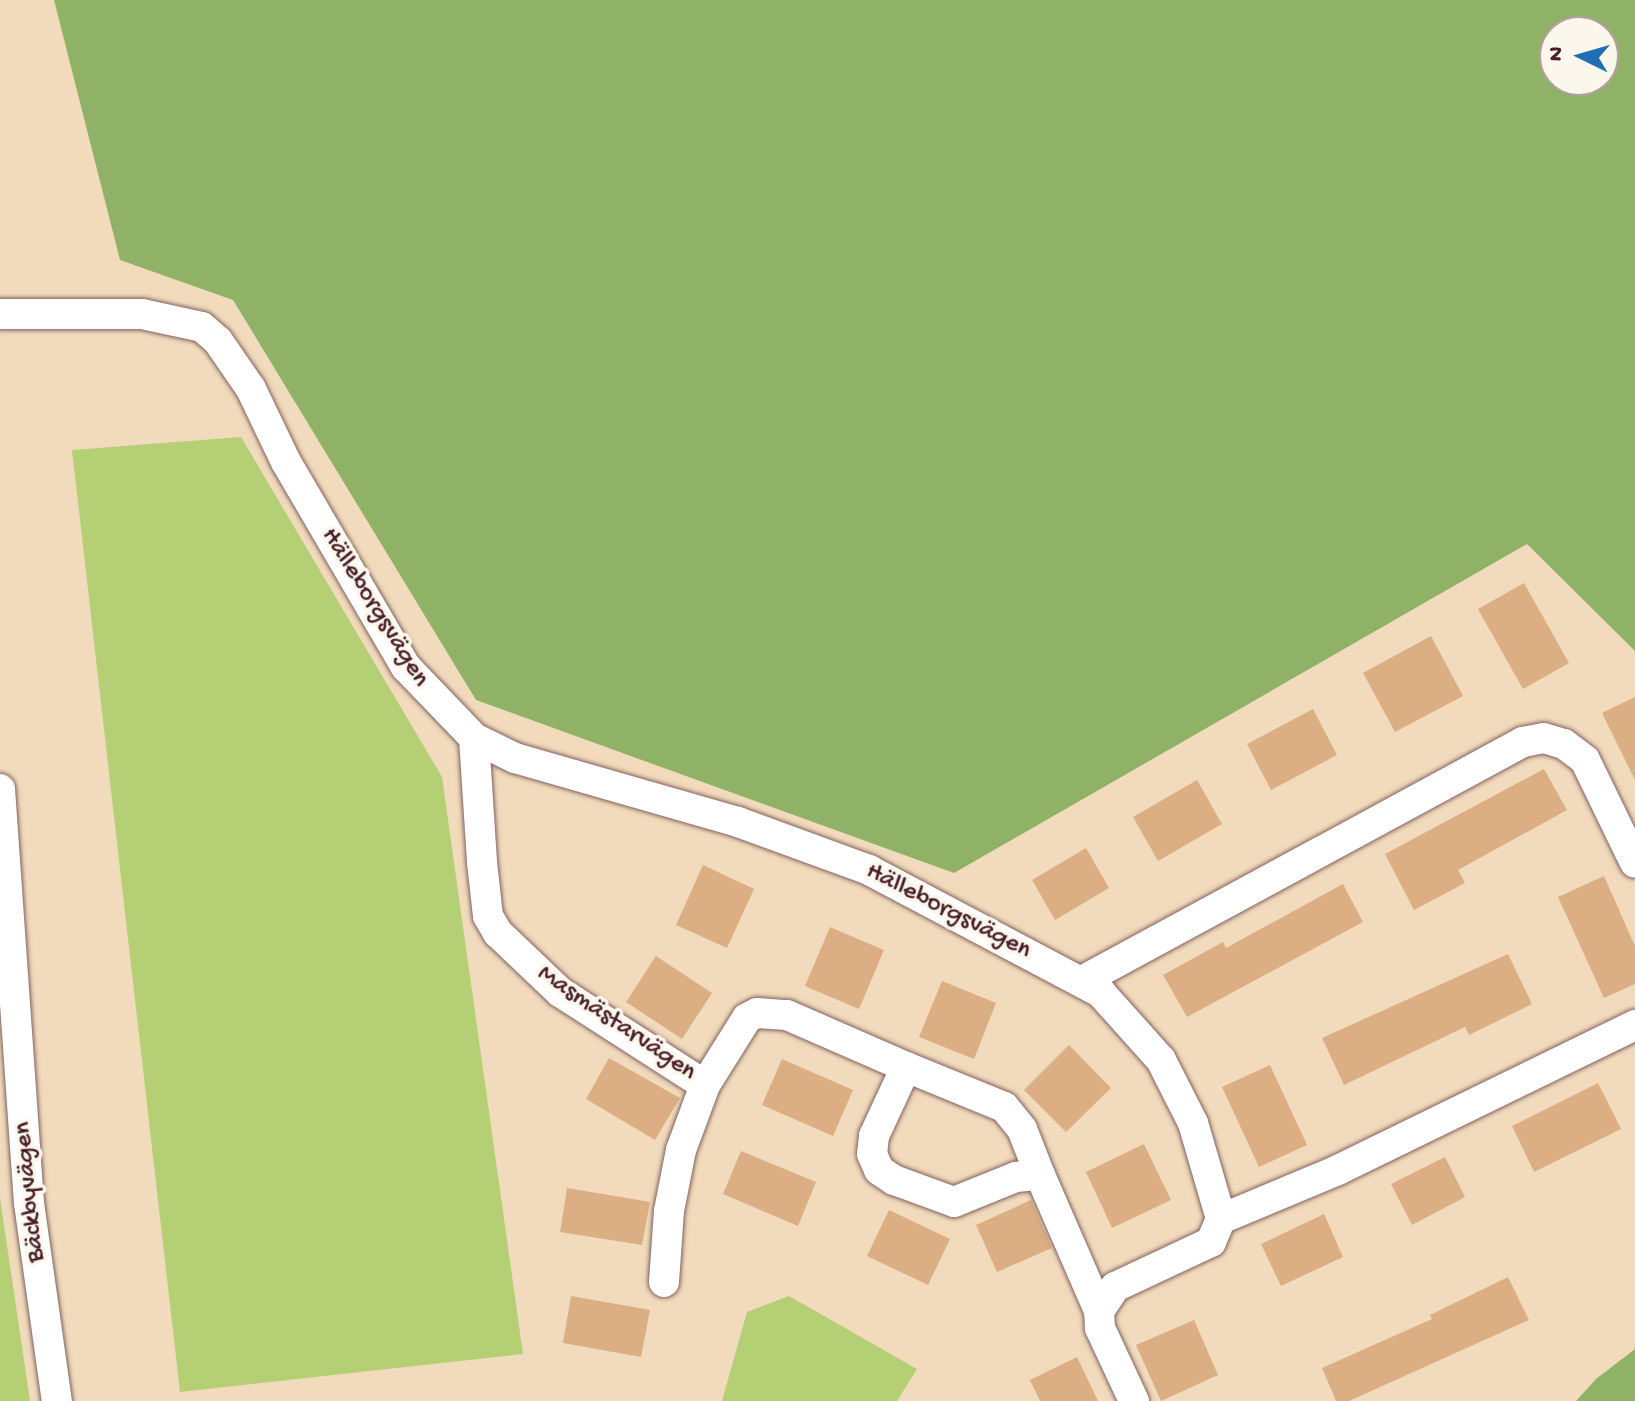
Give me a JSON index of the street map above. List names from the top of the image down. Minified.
{"streets":{"street":["Hälleborgsvägen","Masmästarvägen","Bäckbyvägen"]},"crossings":[["Hälleborgsvägen","Masmästarvägen"]],"north":"left"}
